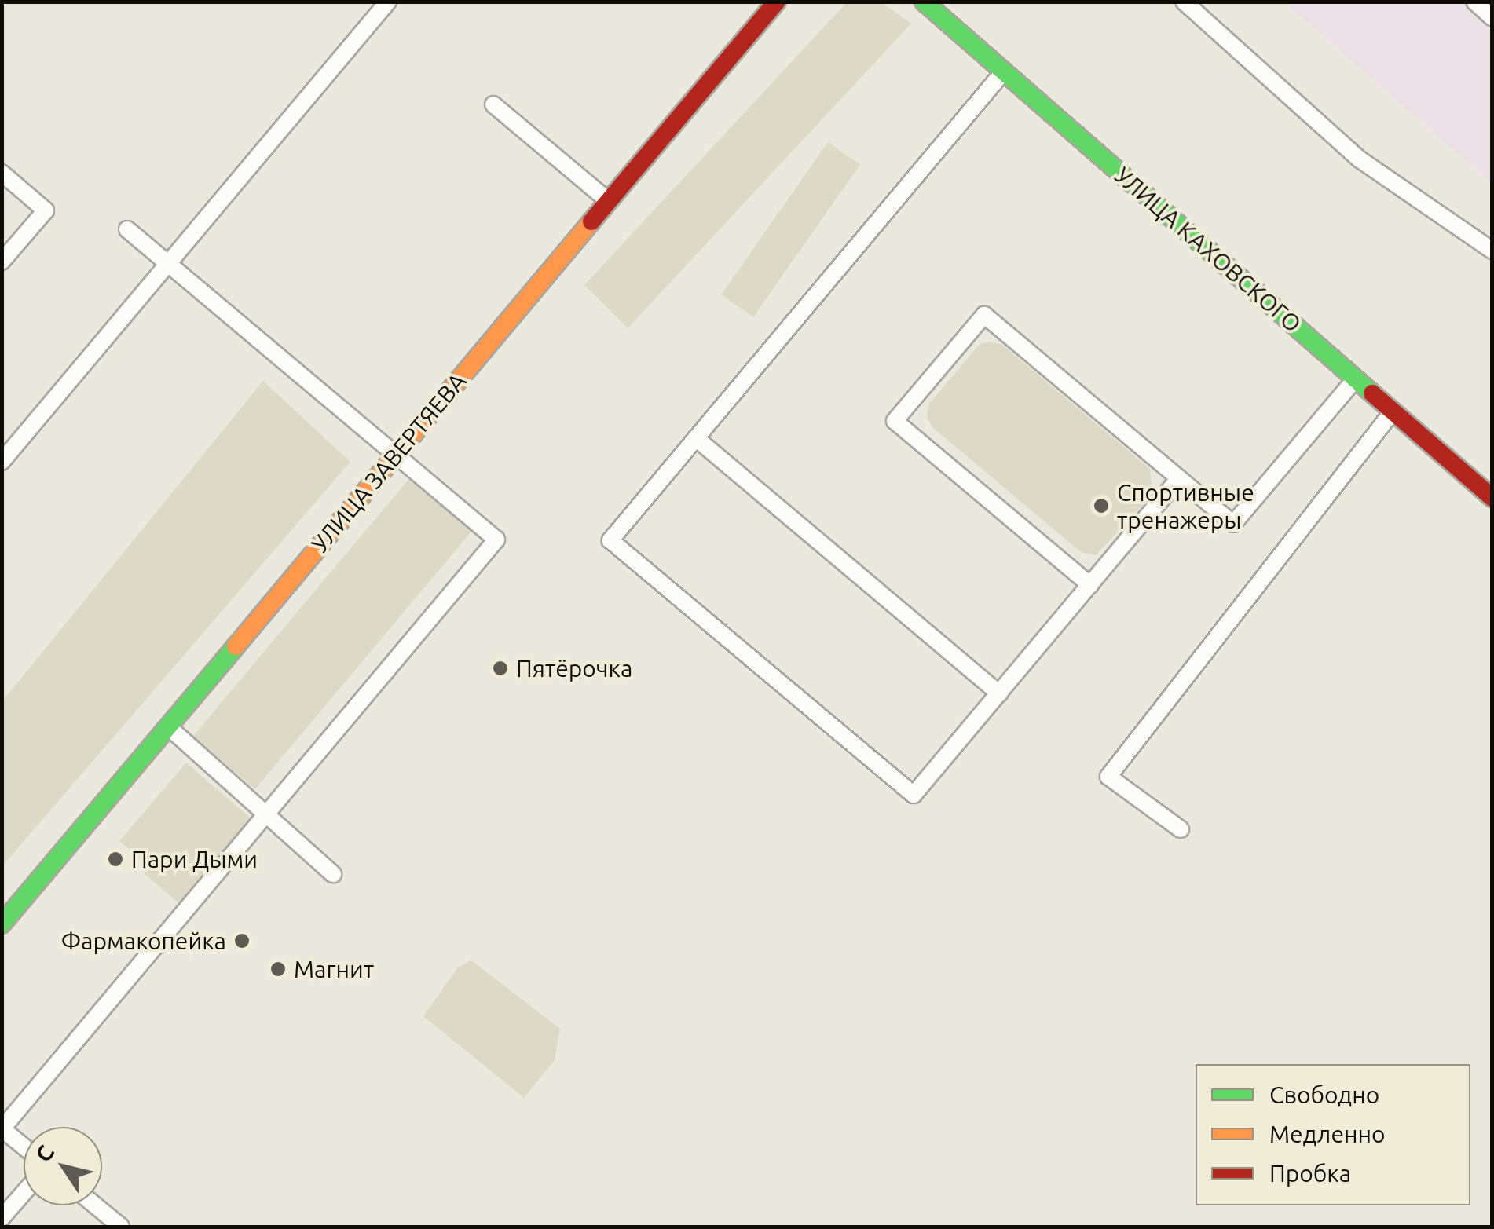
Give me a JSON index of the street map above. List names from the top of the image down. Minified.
{"streets":{"main road":["УЛИЦА КАХОВСКОГО","УЛИЦА ЗАВЕРТЯЕВА"]},"places":["Спортивные тренажеры","Пятёрочка","Пари Дыми","Фармакопейка","Магнит"],"legend":["Свободно","Медленно","Пробка"],"north":"top left"}
